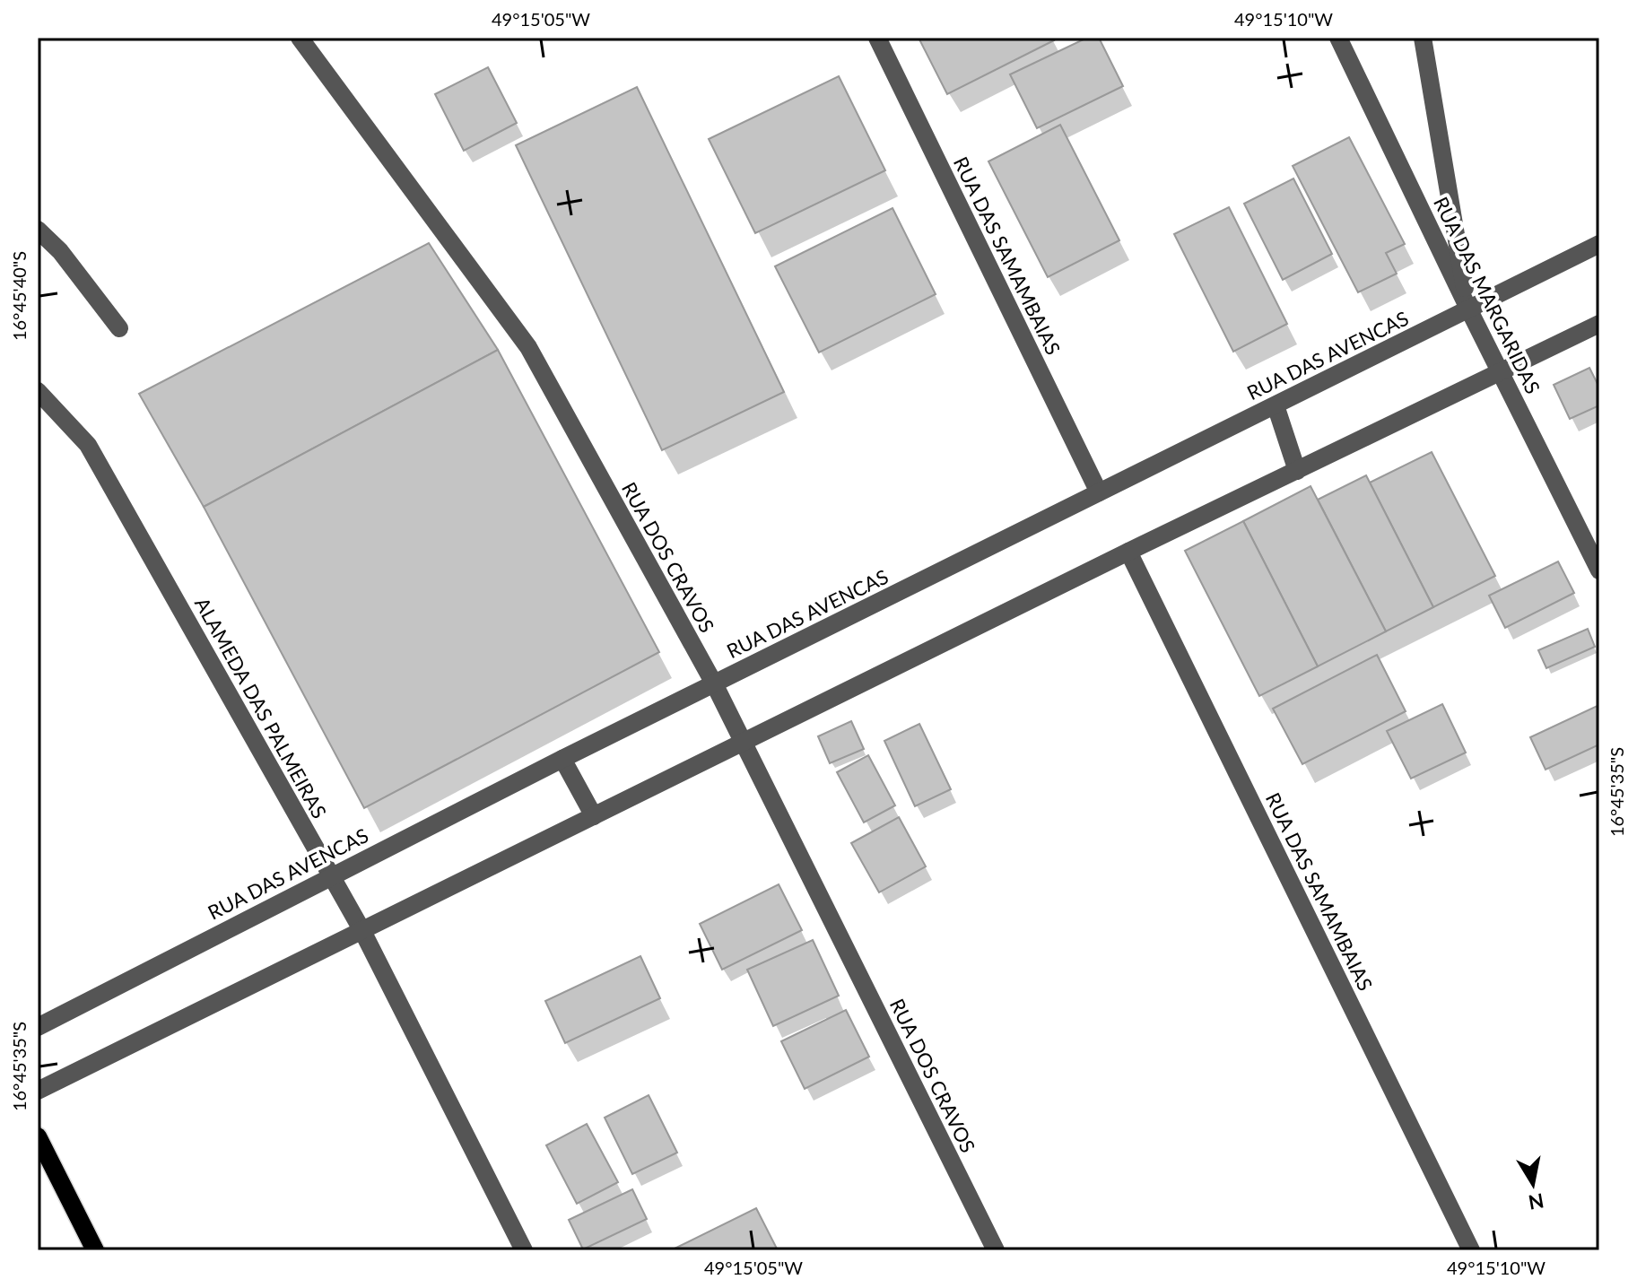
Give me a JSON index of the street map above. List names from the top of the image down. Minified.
{"streets":{"street":["RUA DAS SAMAMBAIAS","RUA DAS MARGARIDAS","RUA DAS AVENCAS","RUA DOS CRAVOS","ALAMEDA DAS PALMEIRAS"]},"crossings":[["RUA DAS SAMAMBAIAS","RUA DAS AVENCAS"],["RUA DAS MARGARIDAS","RUA DAS AVENCAS"],["RUA DAS AVENCAS","RUA DOS CRAVOS"],["RUA DAS AVENCAS","ALAMEDA DAS PALMEIRAS"]],"north":"bottom","coordinates":["49°15'05\"W","49°15'10\"W","16°45'40\"S","16°45'35\"S"]}
